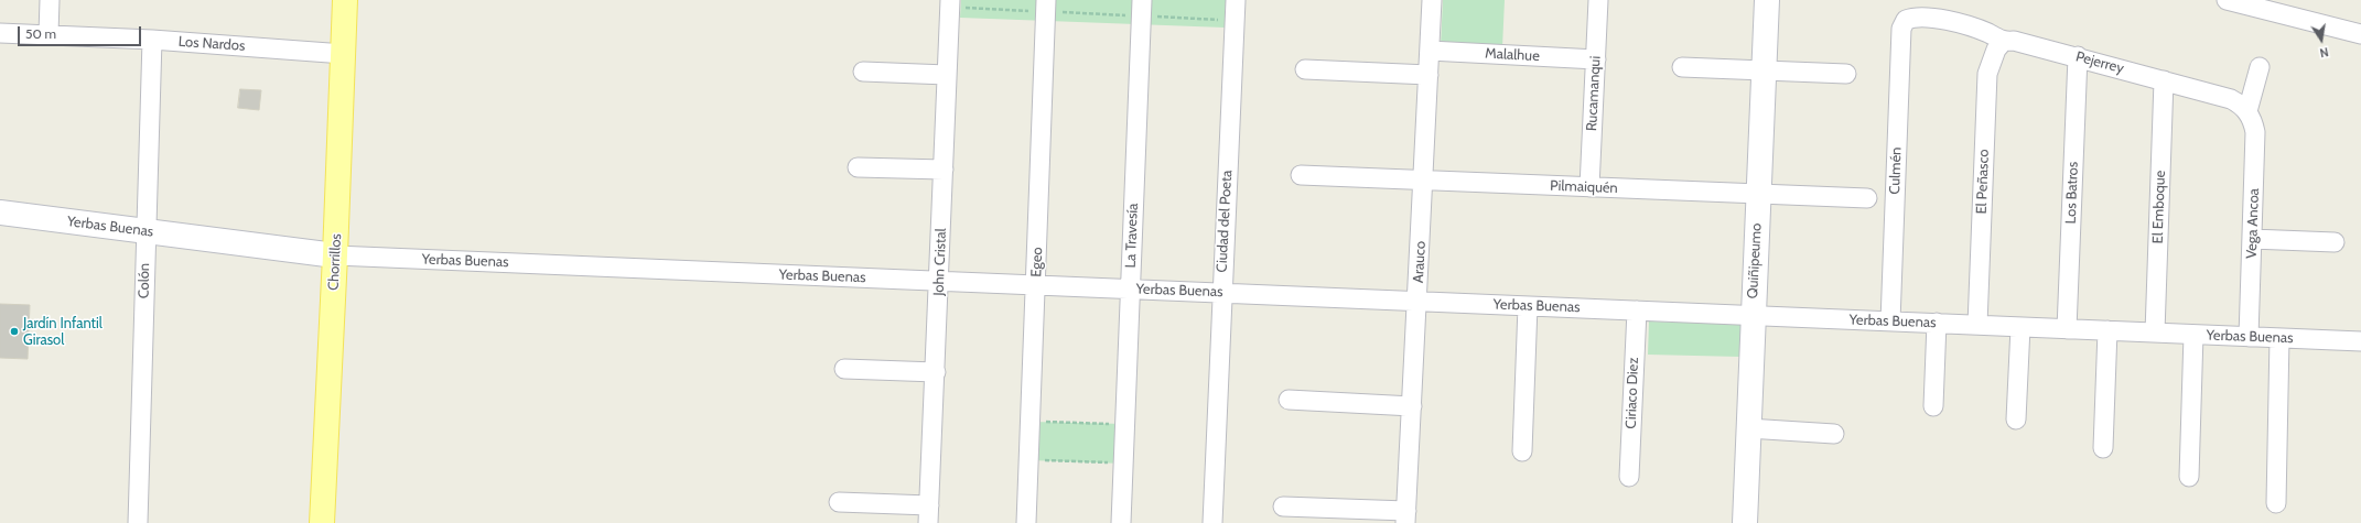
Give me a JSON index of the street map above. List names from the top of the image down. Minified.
{"streets":{"main road":["Chorrillos"],"street":["Los Nardos","Malalhue","Pejerrey","Rucamanqui","Culmén","El Peñasco","Pilmaiquén","Los Batros","El Emboque","Ciudad del Poeta","Vega Ancoa","Yerbas Buenas","La Travesía","Quiñipeumo","John Cristal","Egeo","Arauco","Colón","Ciriaco Diez"]},"crossings":[["Los Nardos","Chorrillos"],["Los Nardos","Colón"],["Malalhue","Rucamanqui"],["Malalhue","Arauco"],["Pejerrey","Culmén"],["Pejerrey","El Peñasco"],["Pejerrey","Los Batros"],["Pejerrey","El Emboque"],["Pejerrey","Vega Ancoa"],["Rucamanqui","Pilmaiquén"],["Culmén","Yerbas Buenas"],["El Peñasco","Yerbas Buenas"],["Pilmaiquén","Quiñipeumo"],["Pilmaiquén","Arauco"],["Los Batros","Yerbas Buenas"],["El Emboque","Yerbas Buenas"],["Ciudad del Poeta","Yerbas Buenas"],["Vega Ancoa","Yerbas Buenas"],["Yerbas Buenas","La Travesía"],["Yerbas Buenas","Quiñipeumo"],["Yerbas Buenas","Chorrillos"],["Yerbas Buenas","John Cristal"],["Yerbas Buenas","Egeo"],["Yerbas Buenas","Arauco"],["Yerbas Buenas","Colón"],["Yerbas Buenas","Ciriaco Diez"]],"places":["Jardín Infantil Girasol"],"scale_bar":"50 m","north":"bottom"}
